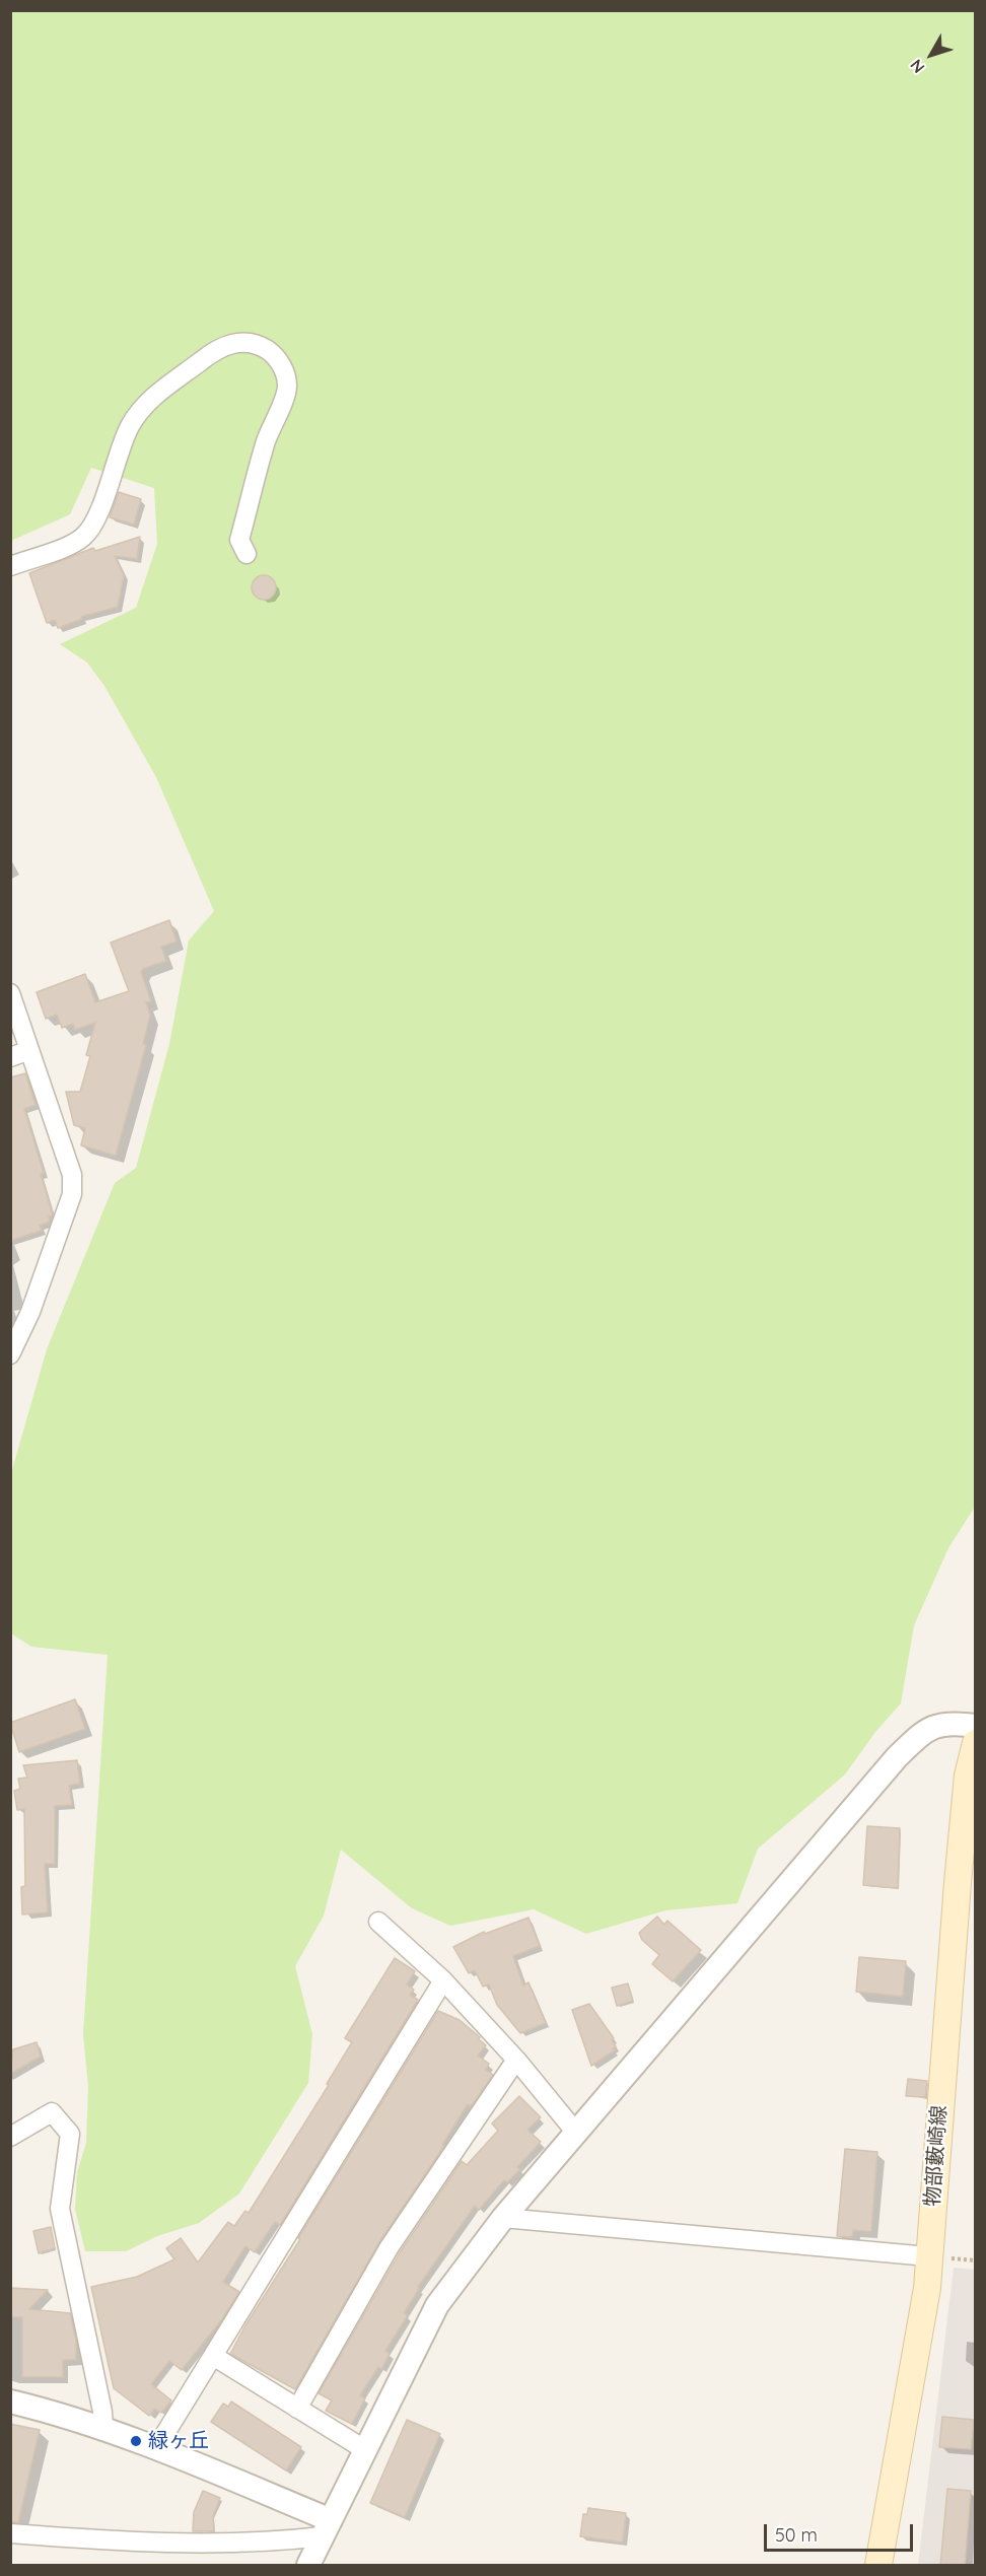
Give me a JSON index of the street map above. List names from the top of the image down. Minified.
{"streets":{"main road":["物部藪崎線"]},"places":["緑ヶ丘"],"scale_bar":"50 m","north":"bottom left"}
